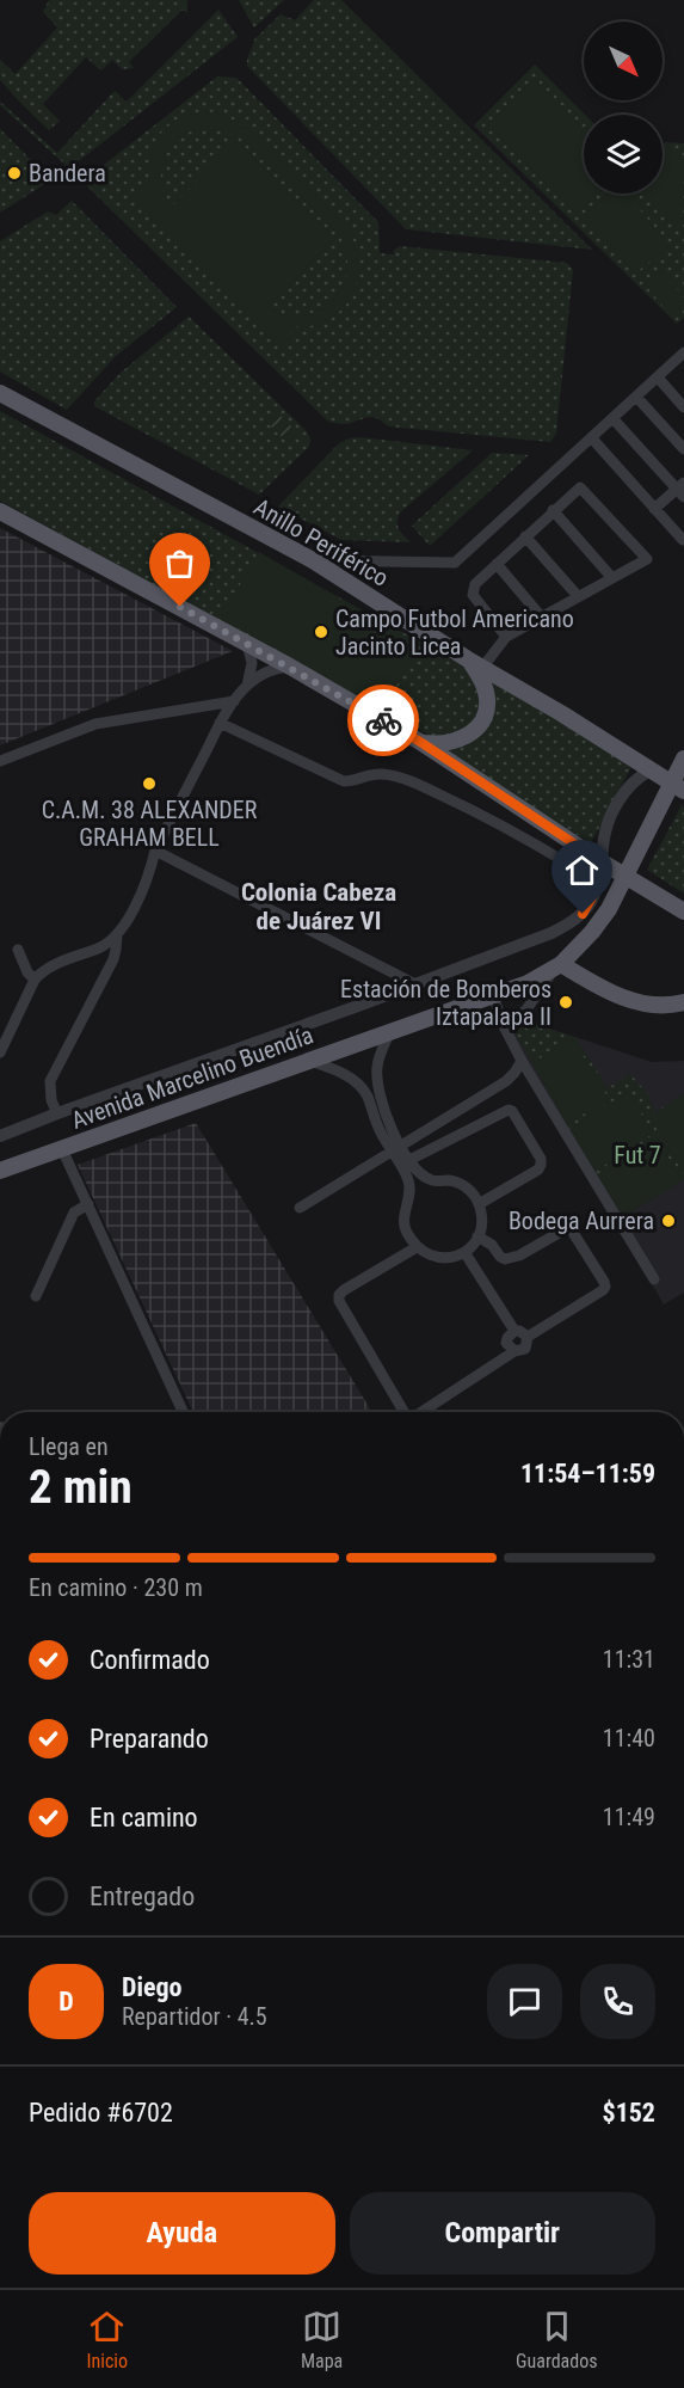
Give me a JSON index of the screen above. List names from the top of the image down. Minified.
{"streets":{"main road":["Anillo Periférico","Avenida Marcelino Buendía"]},"crossings":[["Anillo Periférico","Avenida Marcelino Buendía"]],"districts":["Colonia Cabeza de Juárez VI"],"parks":["Fut 7"],"places":["Bandera","Campo Futbol Americano Jacinto Licea","C.A.M. 38 ALEXANDER GRAHAM BELL","Estación de Bomberos Iztapalapa II","Bodega Aurrera"],"north":"bottom right","page":{"heading":["2 min","Llega en","11:54–11:59"],"panel":["Diego","Repartidor · 4.5","Pedido #6702","$152"],"bar":"En camino · 230 m","list":[["Confirmado","11:31"],["Preparando","11:40"],["En camino","11:49"],"Entregado"],"round":"D","buttons":["Ayuda","Compartir"],"tabs":["Inicio","Mapa","Guardados"]}}
